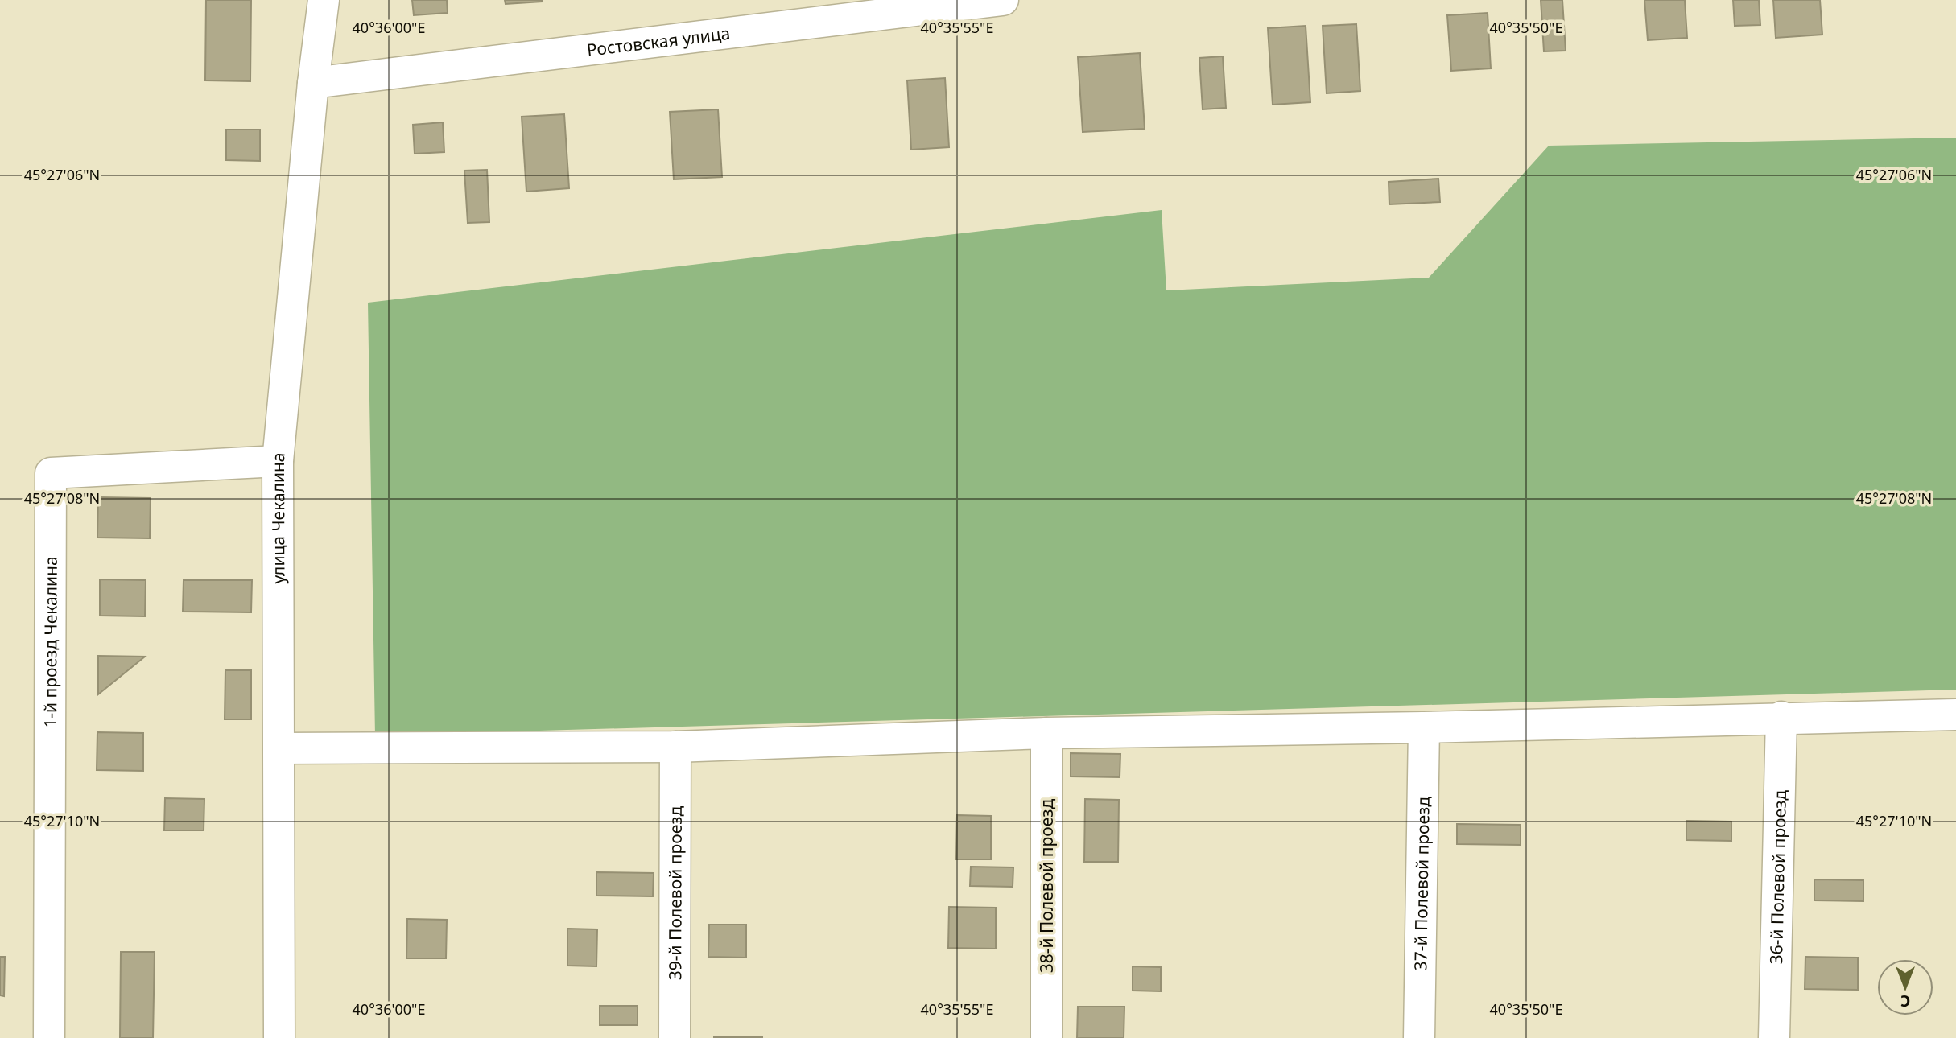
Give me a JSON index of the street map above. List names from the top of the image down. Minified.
{"streets":{"street":["Ростовская улица","улица Чекалина","1-й проезд Чекалина","36-й Полевой проезд","37-й Полевой проезд","38-й Полевой проезд","39-й Полевой проезд"]},"crossings":[["Ростовская улица","улица Чекалина"],["улица Чекалина","1-й проезд Чекалина"]],"north":"bottom","coordinates":["40°36'00\"E","40°35'55\"E","40°35'50\"E","45°27'06\"N","45°27'08\"N","45°27'10\"N"]}
